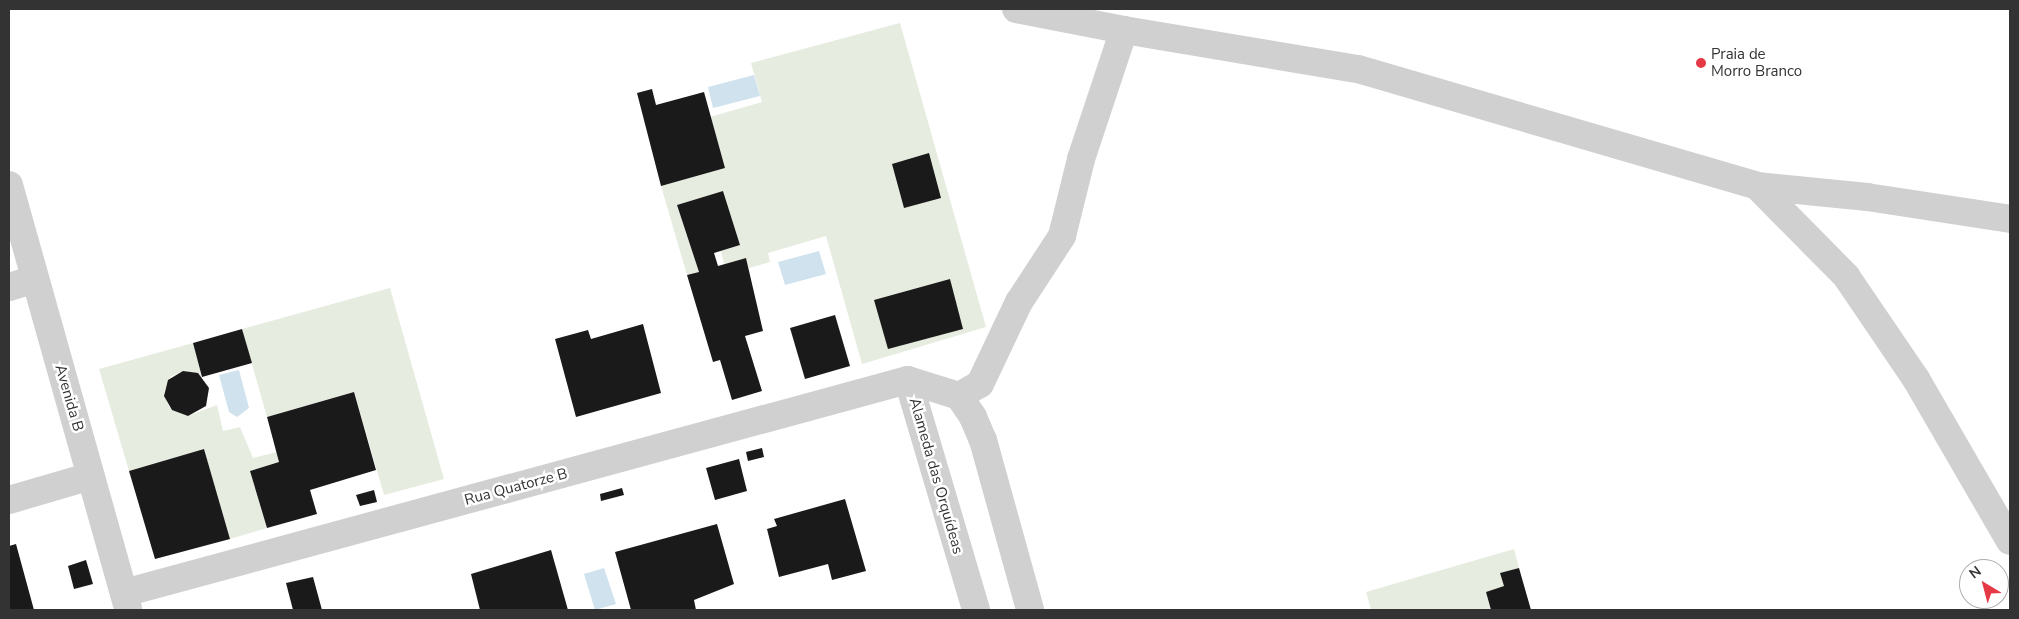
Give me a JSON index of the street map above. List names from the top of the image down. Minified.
{"streets":{"street":["Avenida B","Alameda das Orquídeas","Rua Quatorze B"]},"crossings":[["Avenida B","Rua Quatorze B"],["Alameda das Orquídeas","Rua Quatorze B"]],"places":["Praia de Morro Branco"],"north":"top left"}
